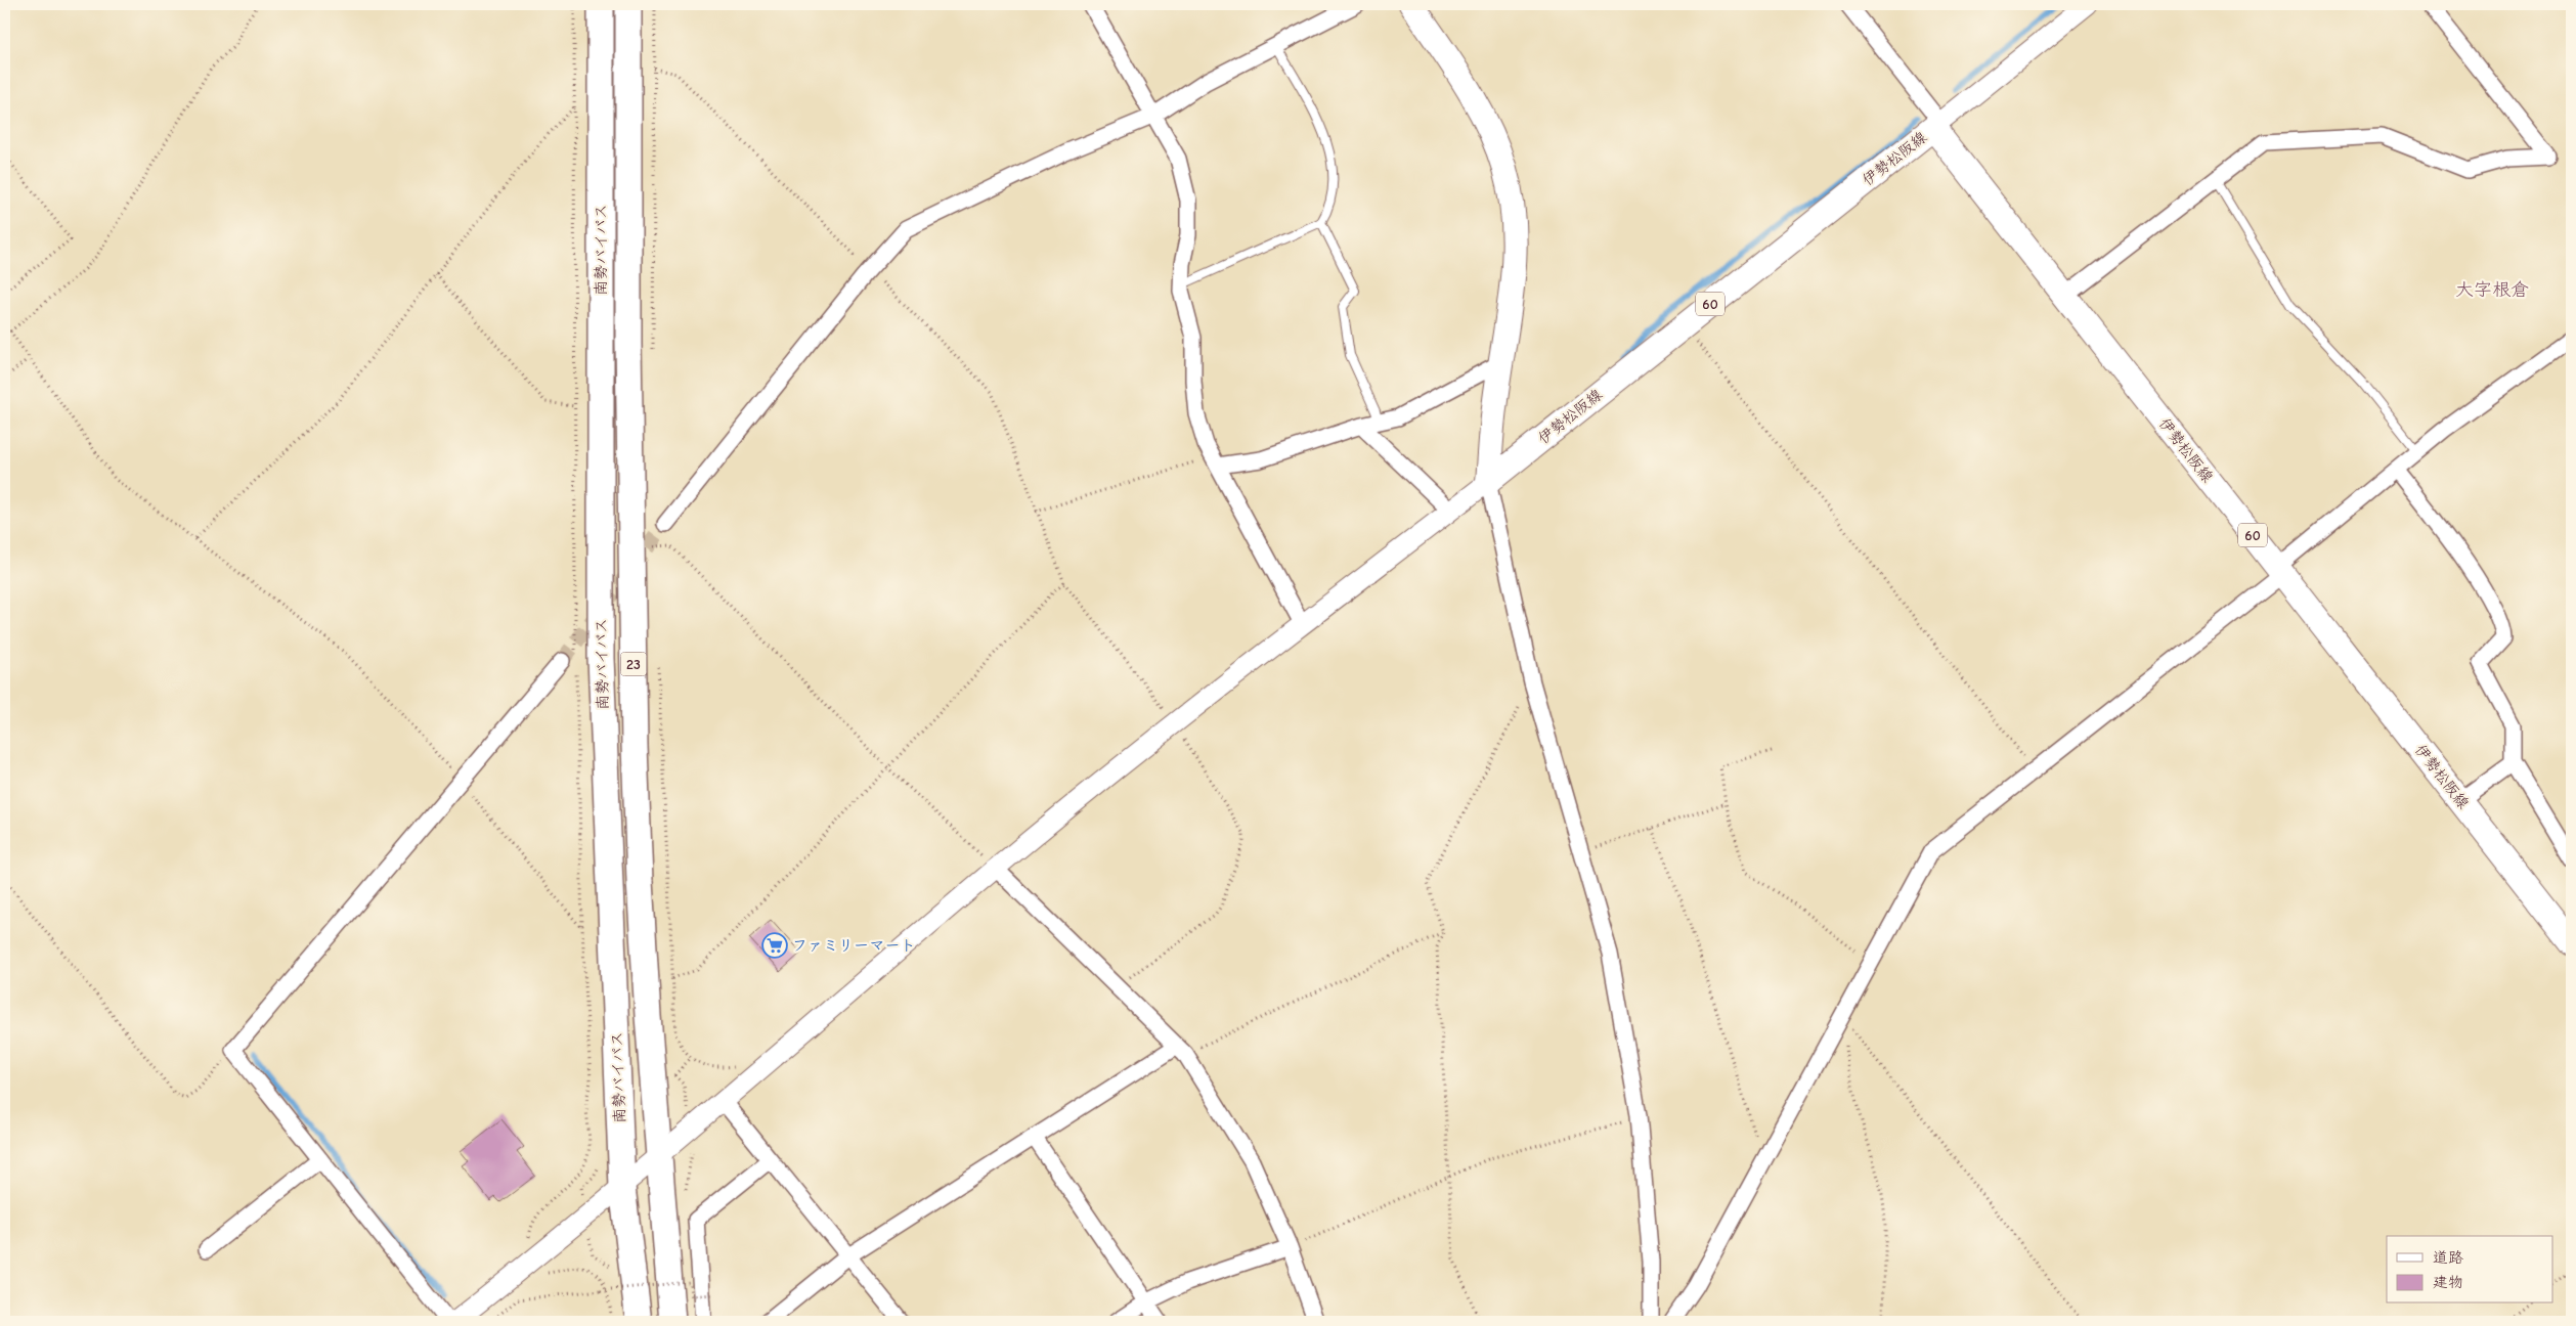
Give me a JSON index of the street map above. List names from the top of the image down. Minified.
{"streets":{"highway":["南勢バイパス","23"],"main road":["伊勢松阪線","60"]},"districts":["大字根倉"],"places":{"supermarket":["ファミリーマート"]},"legend":["道路","建物"]}
